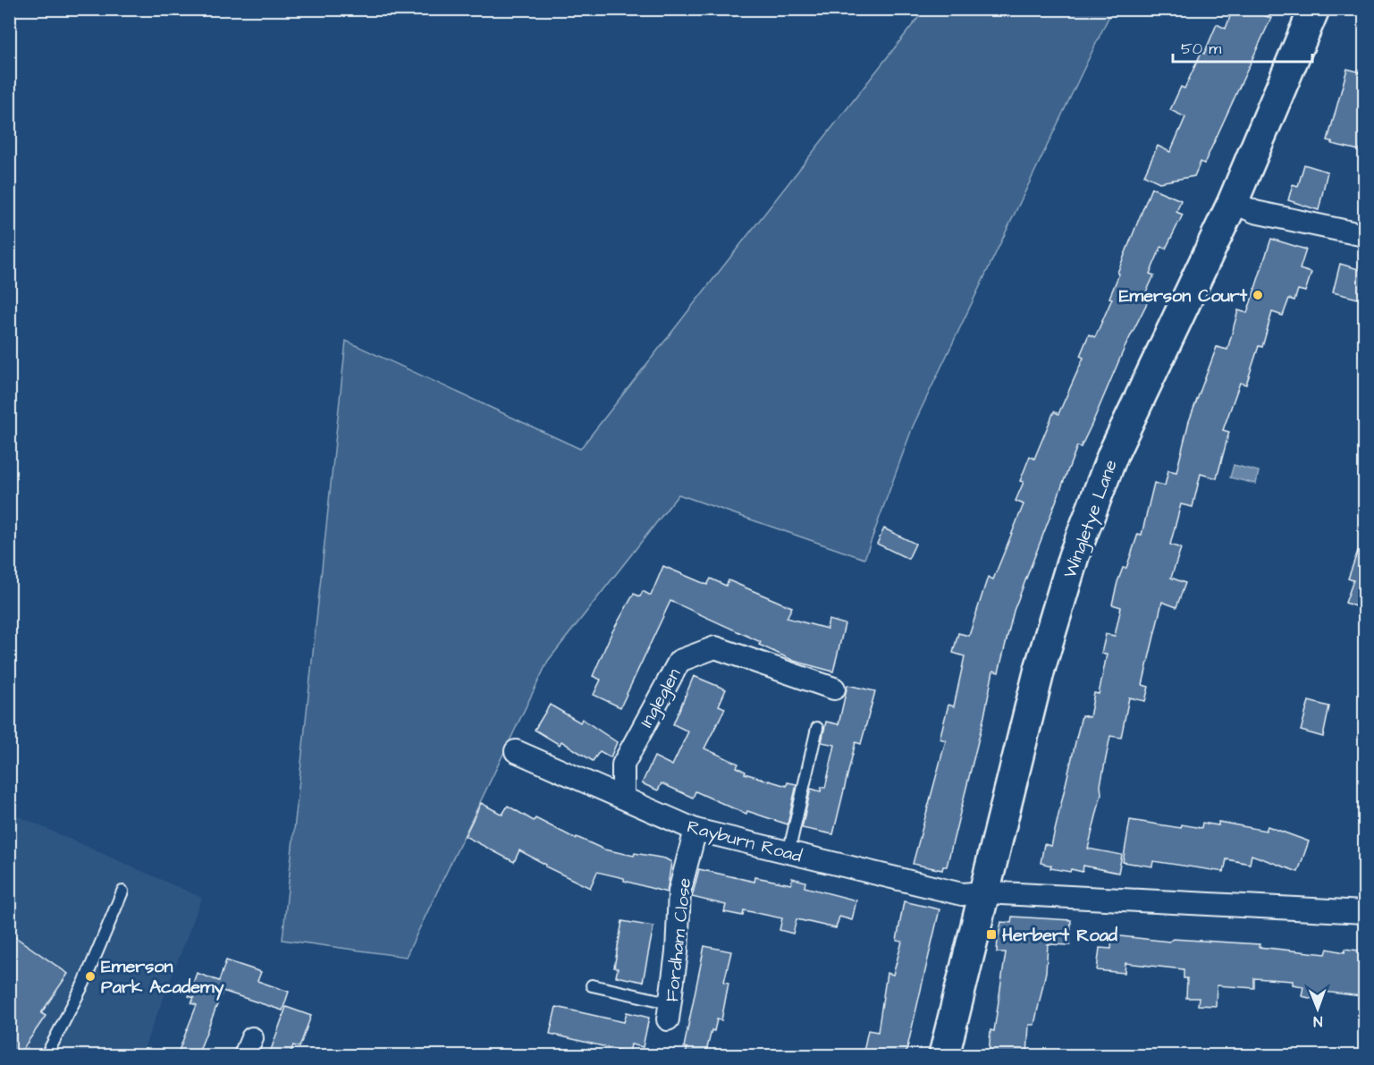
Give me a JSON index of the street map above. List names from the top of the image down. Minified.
{"streets":{"street":["Wingletye Lane","Ingleglen","Rayburn Road","Fordham Close"]},"crossings":[["Wingletye Lane","Rayburn Road"],["Ingleglen","Rayburn Road"],["Rayburn Road","Fordham Close"]],"places":{"other":["Emerson Court","Emerson Park Academy"],"transit":["Herbert Road"]},"scale_bar":"50 m","north":"bottom"}
